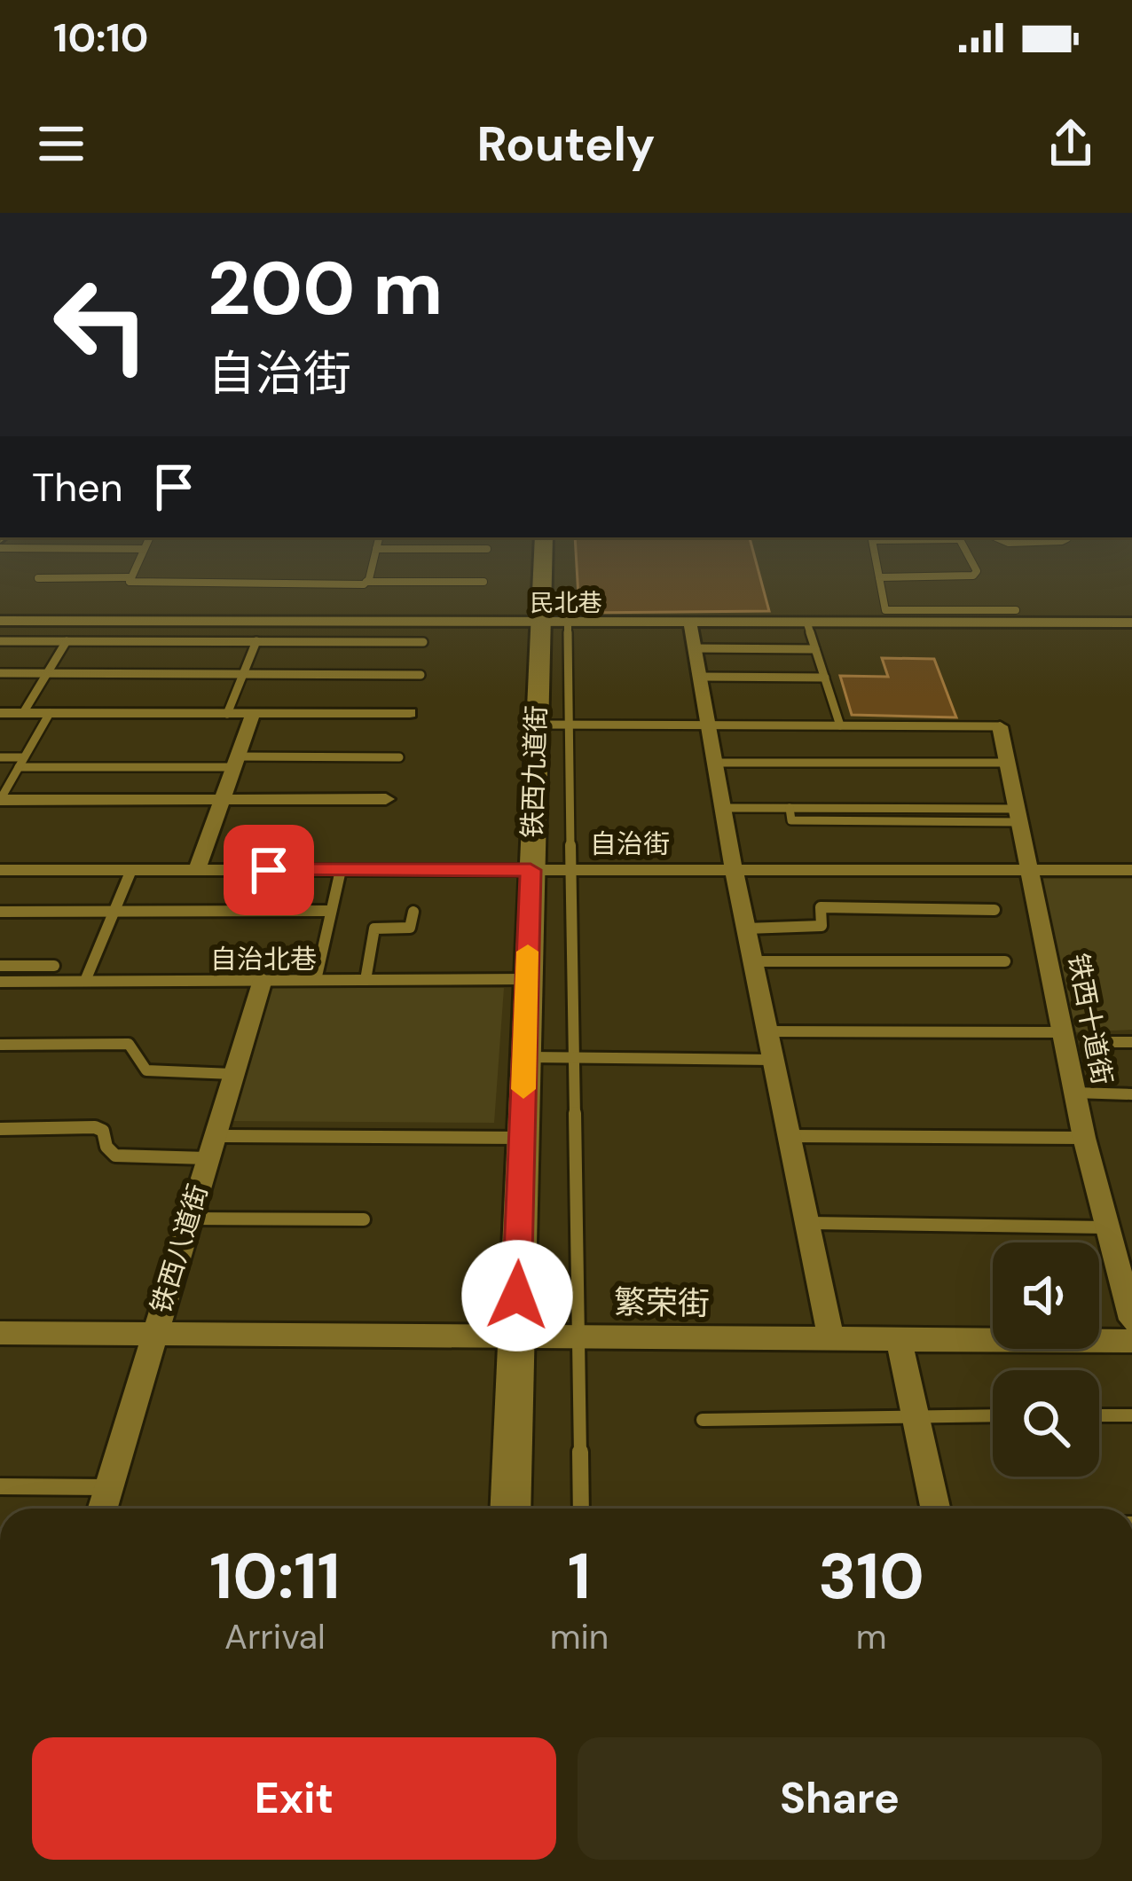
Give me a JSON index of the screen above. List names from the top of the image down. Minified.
{"streets":{"main road":["铁西九道街"],"street":["民北巷","自治街","铁西十道街","铁西八道街","繁荣街"],"lane":["自治北巷"]},"crossings":[["民北巷","铁西九道街"],["铁西九道街","自治街"],["铁西九道街","自治北巷"],["铁西九道街","繁荣街"],["自治街","铁西十道街"],["自治北巷","铁西八道街"],["铁西八道街","繁荣街"]],"page":{"status":"10:10","header":"Routely","turn":["200 m","自治街"],"then":"Then","eta":["10:11","Arrival","1","min","310","m"],"buttons":["Exit","Share"]}}
